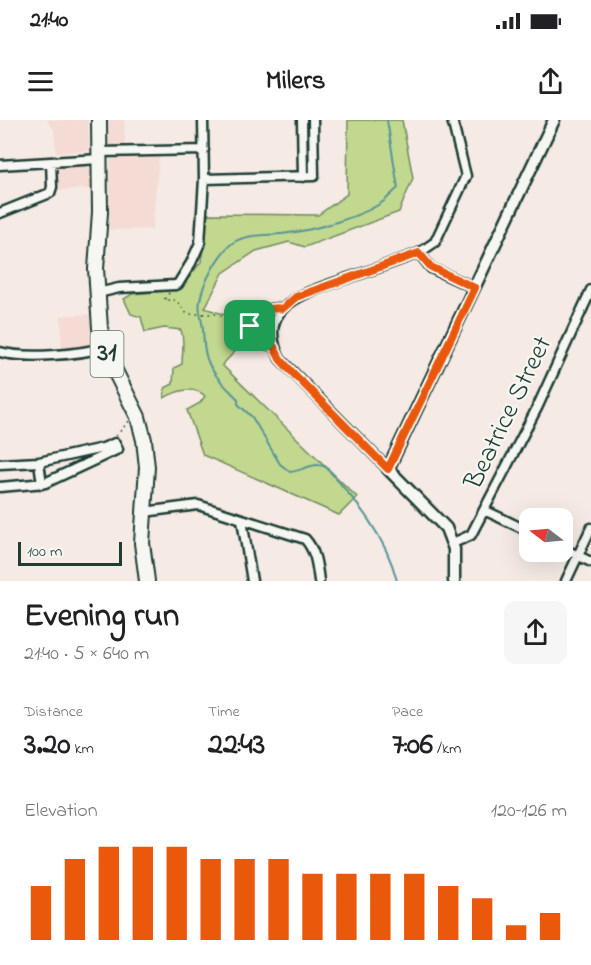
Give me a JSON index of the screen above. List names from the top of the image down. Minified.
{"streets":{"main road":["31"],"street":["Beatrice Street"]},"scale_bar":"100 m","north":"left","page":{"status":"21:40","header":"Milers","scale":"100 m","heading":["Evening run","21:40 · 5 × 640 m"],"stats":[["Distance","3.20 km"],["Time","22:43"],["Pace","7:06 /km"]],"chart":["Elevation","120–126 m"]}}
